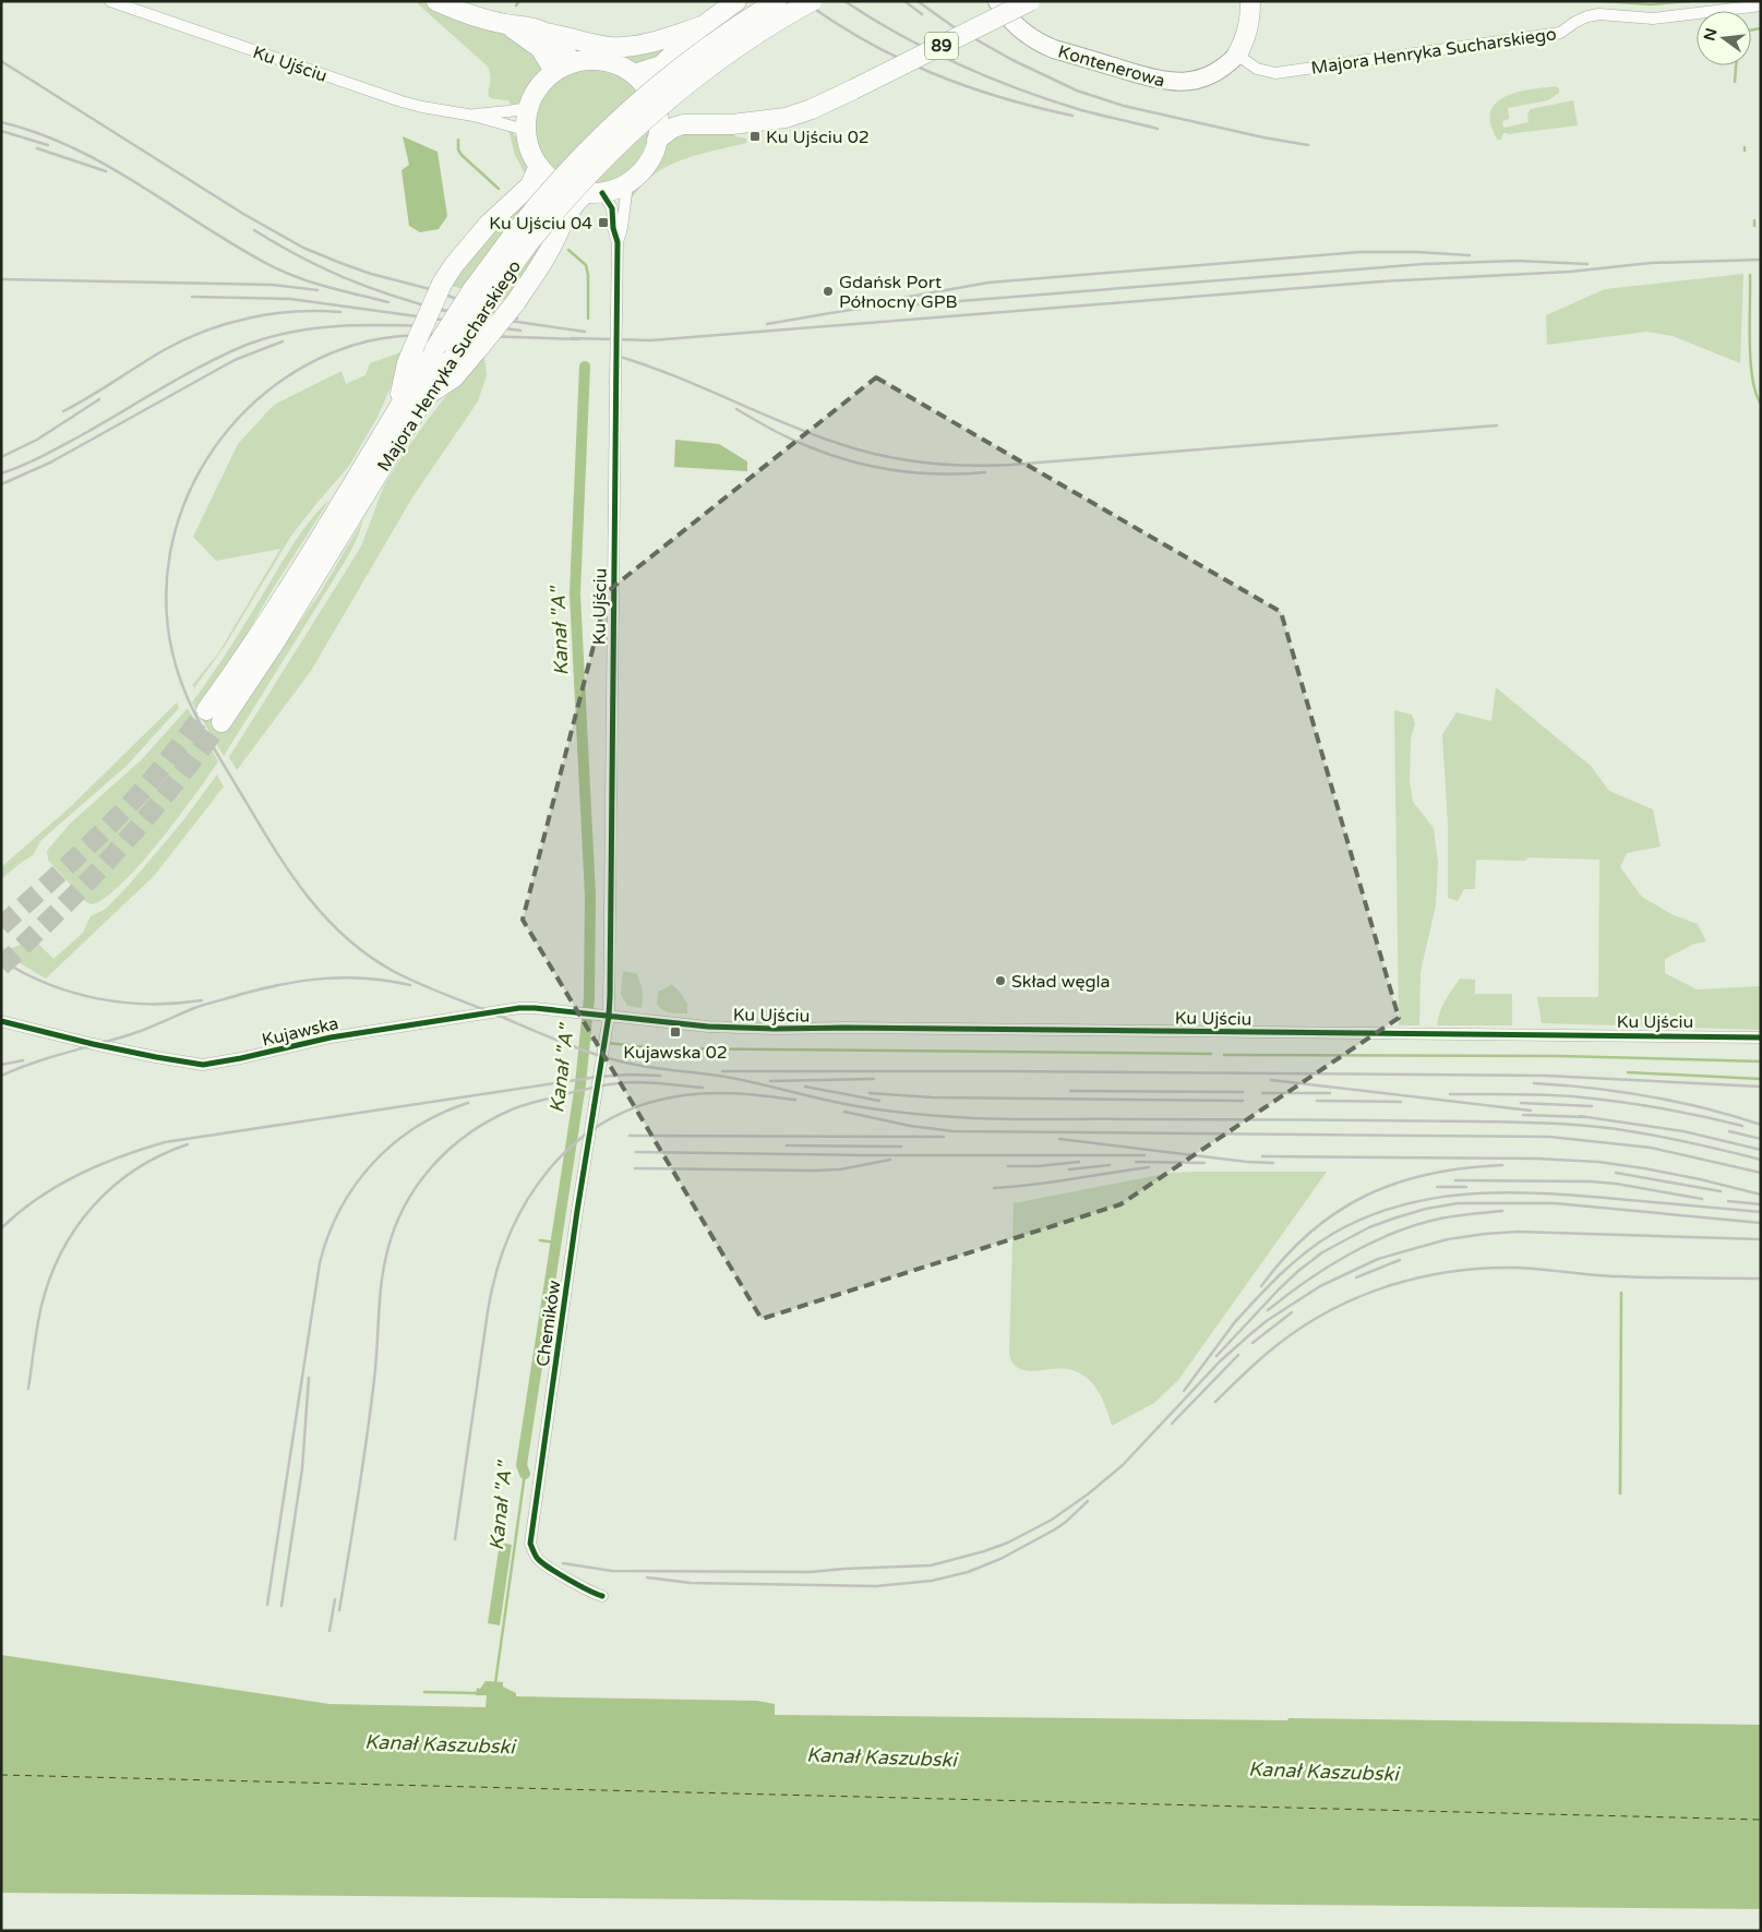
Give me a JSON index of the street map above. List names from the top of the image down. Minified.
{"streets":{"highway":["89","Majora Henryka Sucharskiego"],"main road":["Kontenerowa"],"street":["Ku Ujściu","Kujawska","Chemików"]},"crossings":[["89","Ku Ujściu"],["Majora Henryka Sucharskiego","Kontenerowa"],["Ku Ujściu","Kujawska"],["Ku Ujściu","Chemików"],["Kujawska","Chemików"]],"water":["Kanał \"A\"","Kanał Kaszubski"],"places":{"transit":["Ku Ujściu 02","Ku Ujściu 04","Kujawska 02"],"other":["Gdańsk Port Północny GPB","Skład węgla"]},"north":"left"}
